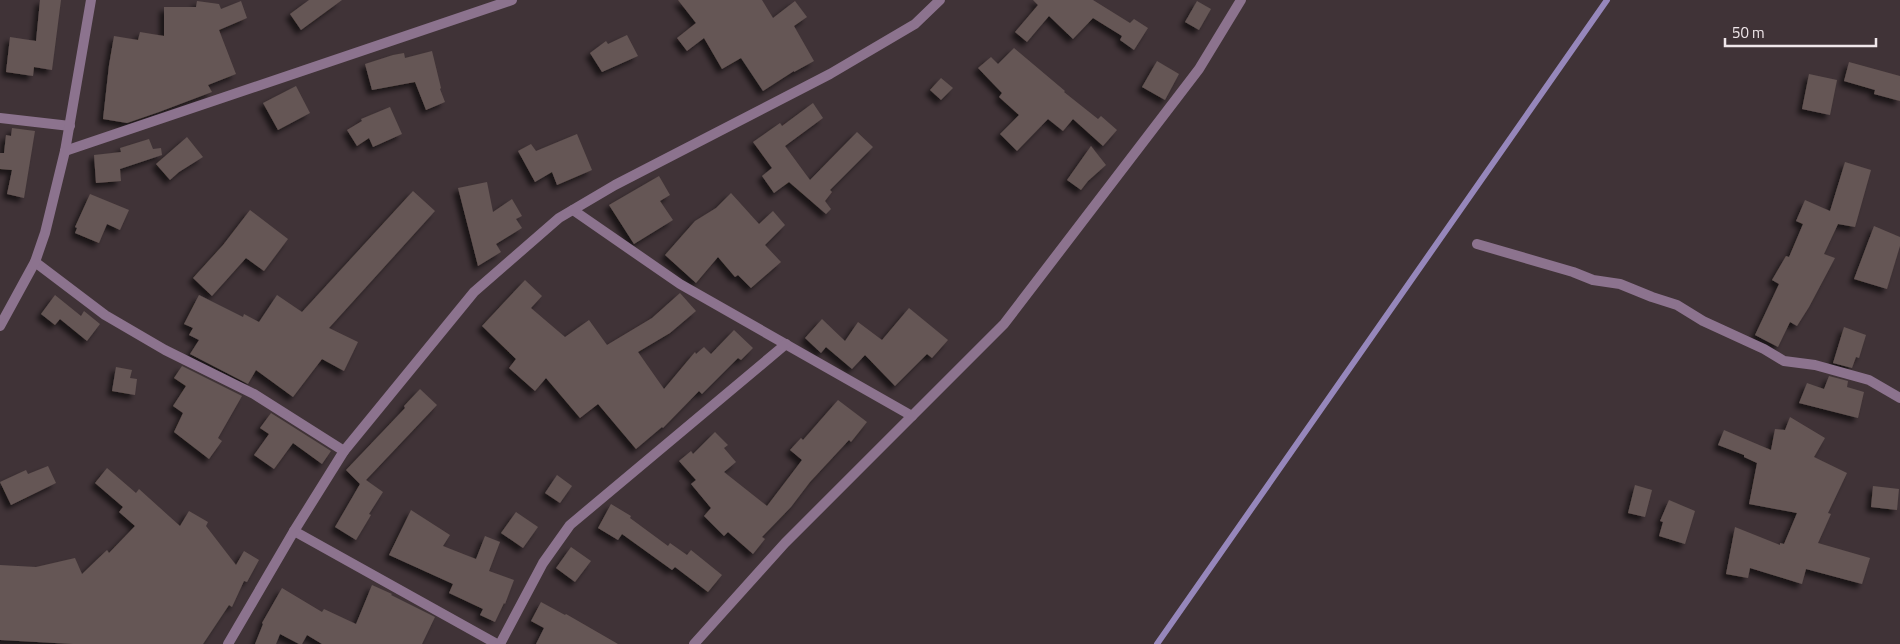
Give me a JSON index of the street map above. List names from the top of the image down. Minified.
{"scale_bar":"50 m"}
